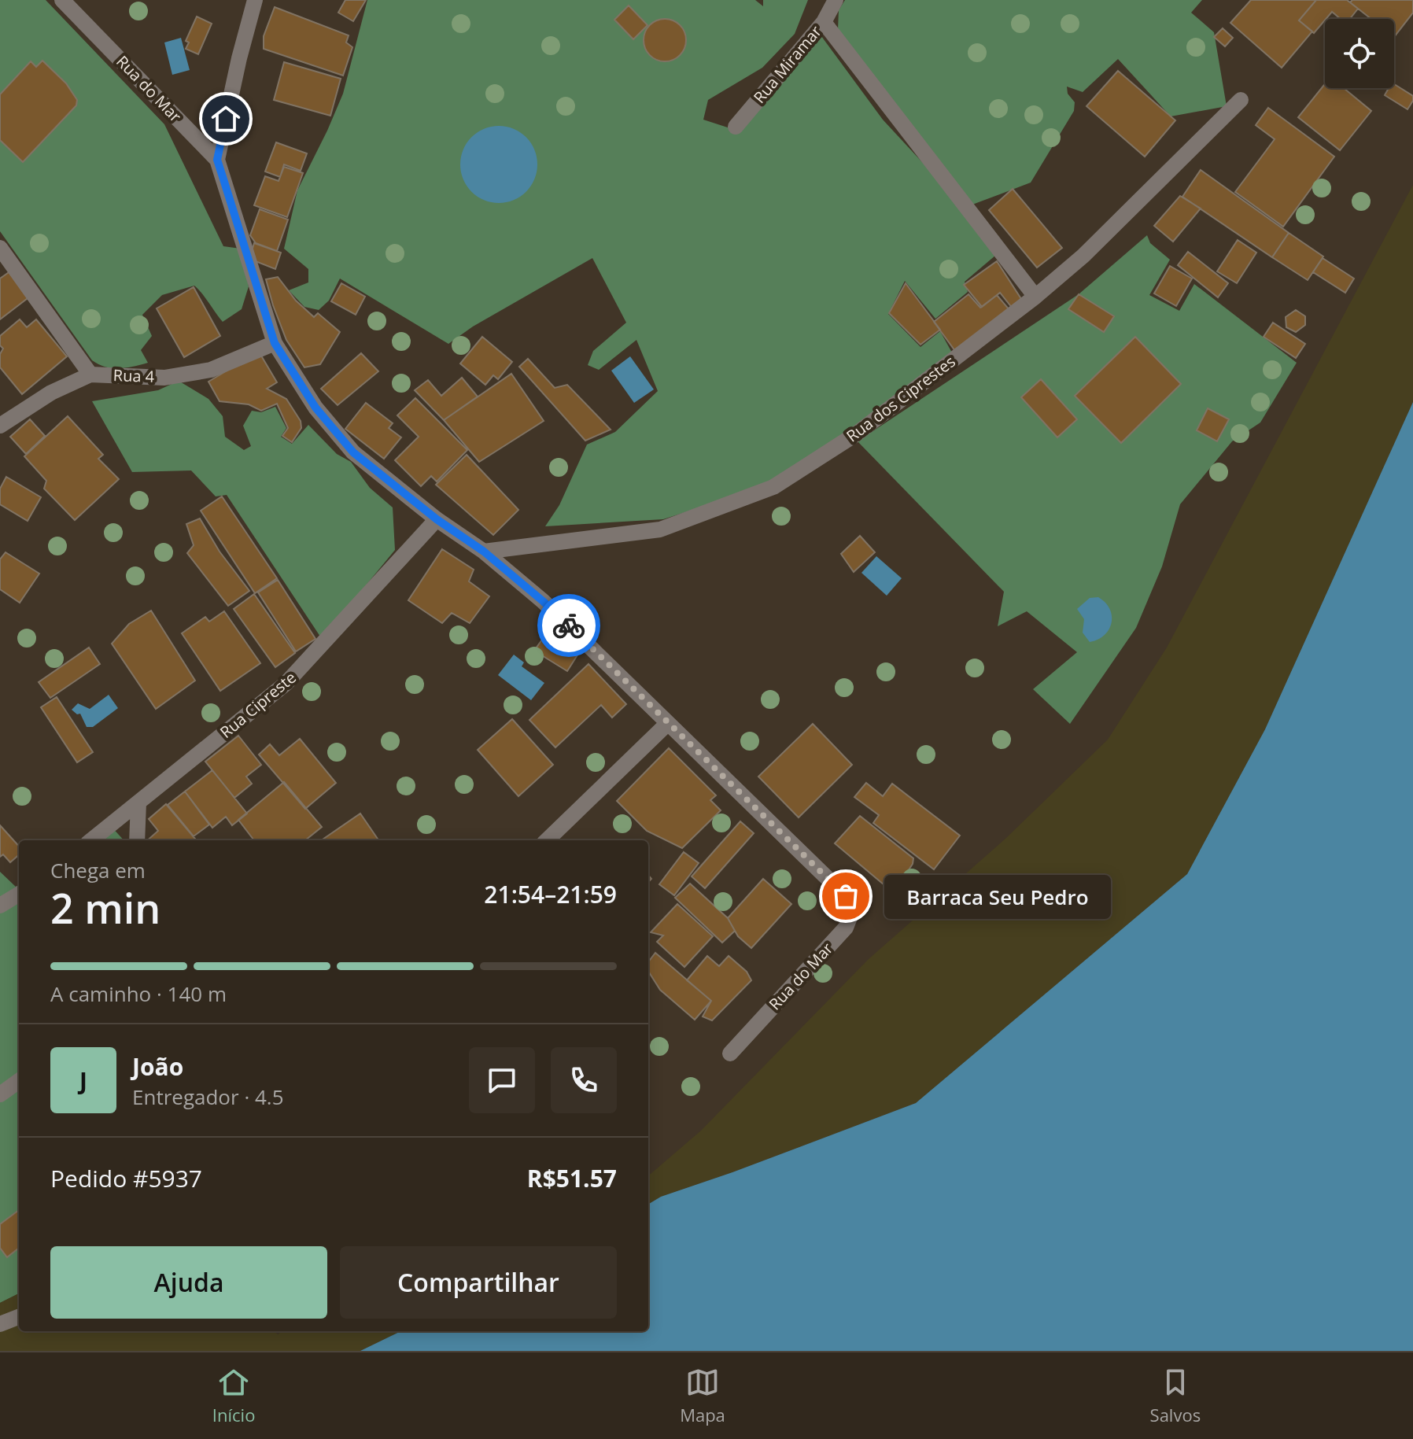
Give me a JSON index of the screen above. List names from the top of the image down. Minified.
{"streets":{"street":["Rua Miramar","Rua do Mar","Rua 4","Rua dos Ciprestes","Rua Cipreste"]},"crossings":[["Rua do Mar","Rua 4"],["Rua do Mar","Rua dos Ciprestes"],["Rua do Mar","Rua Cipreste"]],"places":["Barraca Seu Pedro"],"page":{"heading":["2 min","Chega em","21:54–21:59"],"panel":["João","Entregador · 4.5","Pedido #5937","R$51.57"],"bubble":"Barraca Seu Pedro","bar":"A caminho · 140 m","round":"J","buttons":["Ajuda","Compartilhar"],"tabs":["Início","Mapa","Salvos"]}}
